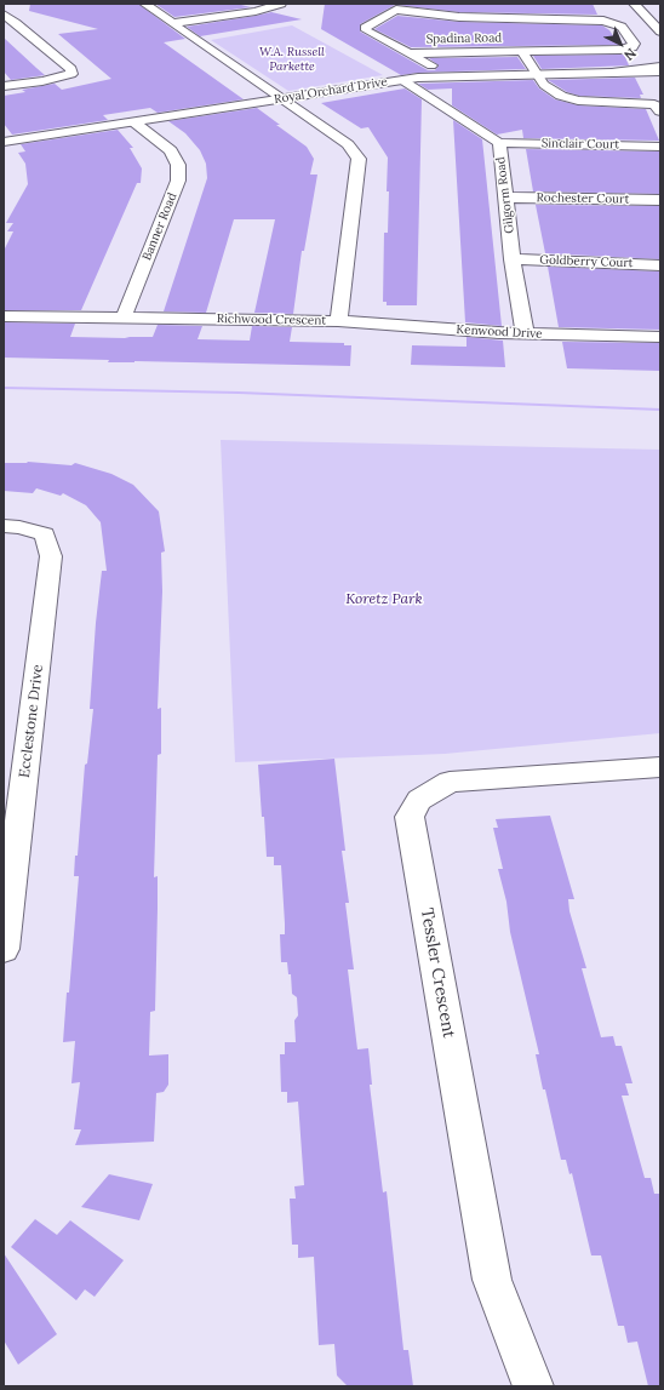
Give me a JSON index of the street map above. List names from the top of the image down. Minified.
{"streets":{"street":["Spadina Road","Royal Orchard Drive","Sinclair Court","Gilgorm Road","Rochester Court","Banner Road","Goldberry Court","Richwood Crescent","Kenwood Drive","Ecclestone Drive","Tessler Crescent"]},"crossings":[["Spadina Road","Royal Orchard Drive"],["Royal Orchard Drive","Gilgorm Road"],["Royal Orchard Drive","Banner Road"],["Royal Orchard Drive","Richwood Crescent"],["Sinclair Court","Gilgorm Road"],["Gilgorm Road","Rochester Court"],["Gilgorm Road","Goldberry Court"],["Gilgorm Road","Kenwood Drive"],["Banner Road","Richwood Crescent"],["Richwood Crescent","Kenwood Drive"]],"parks":["W.A. Russell Parkette","Koretz Park"],"north":"bottom right"}
